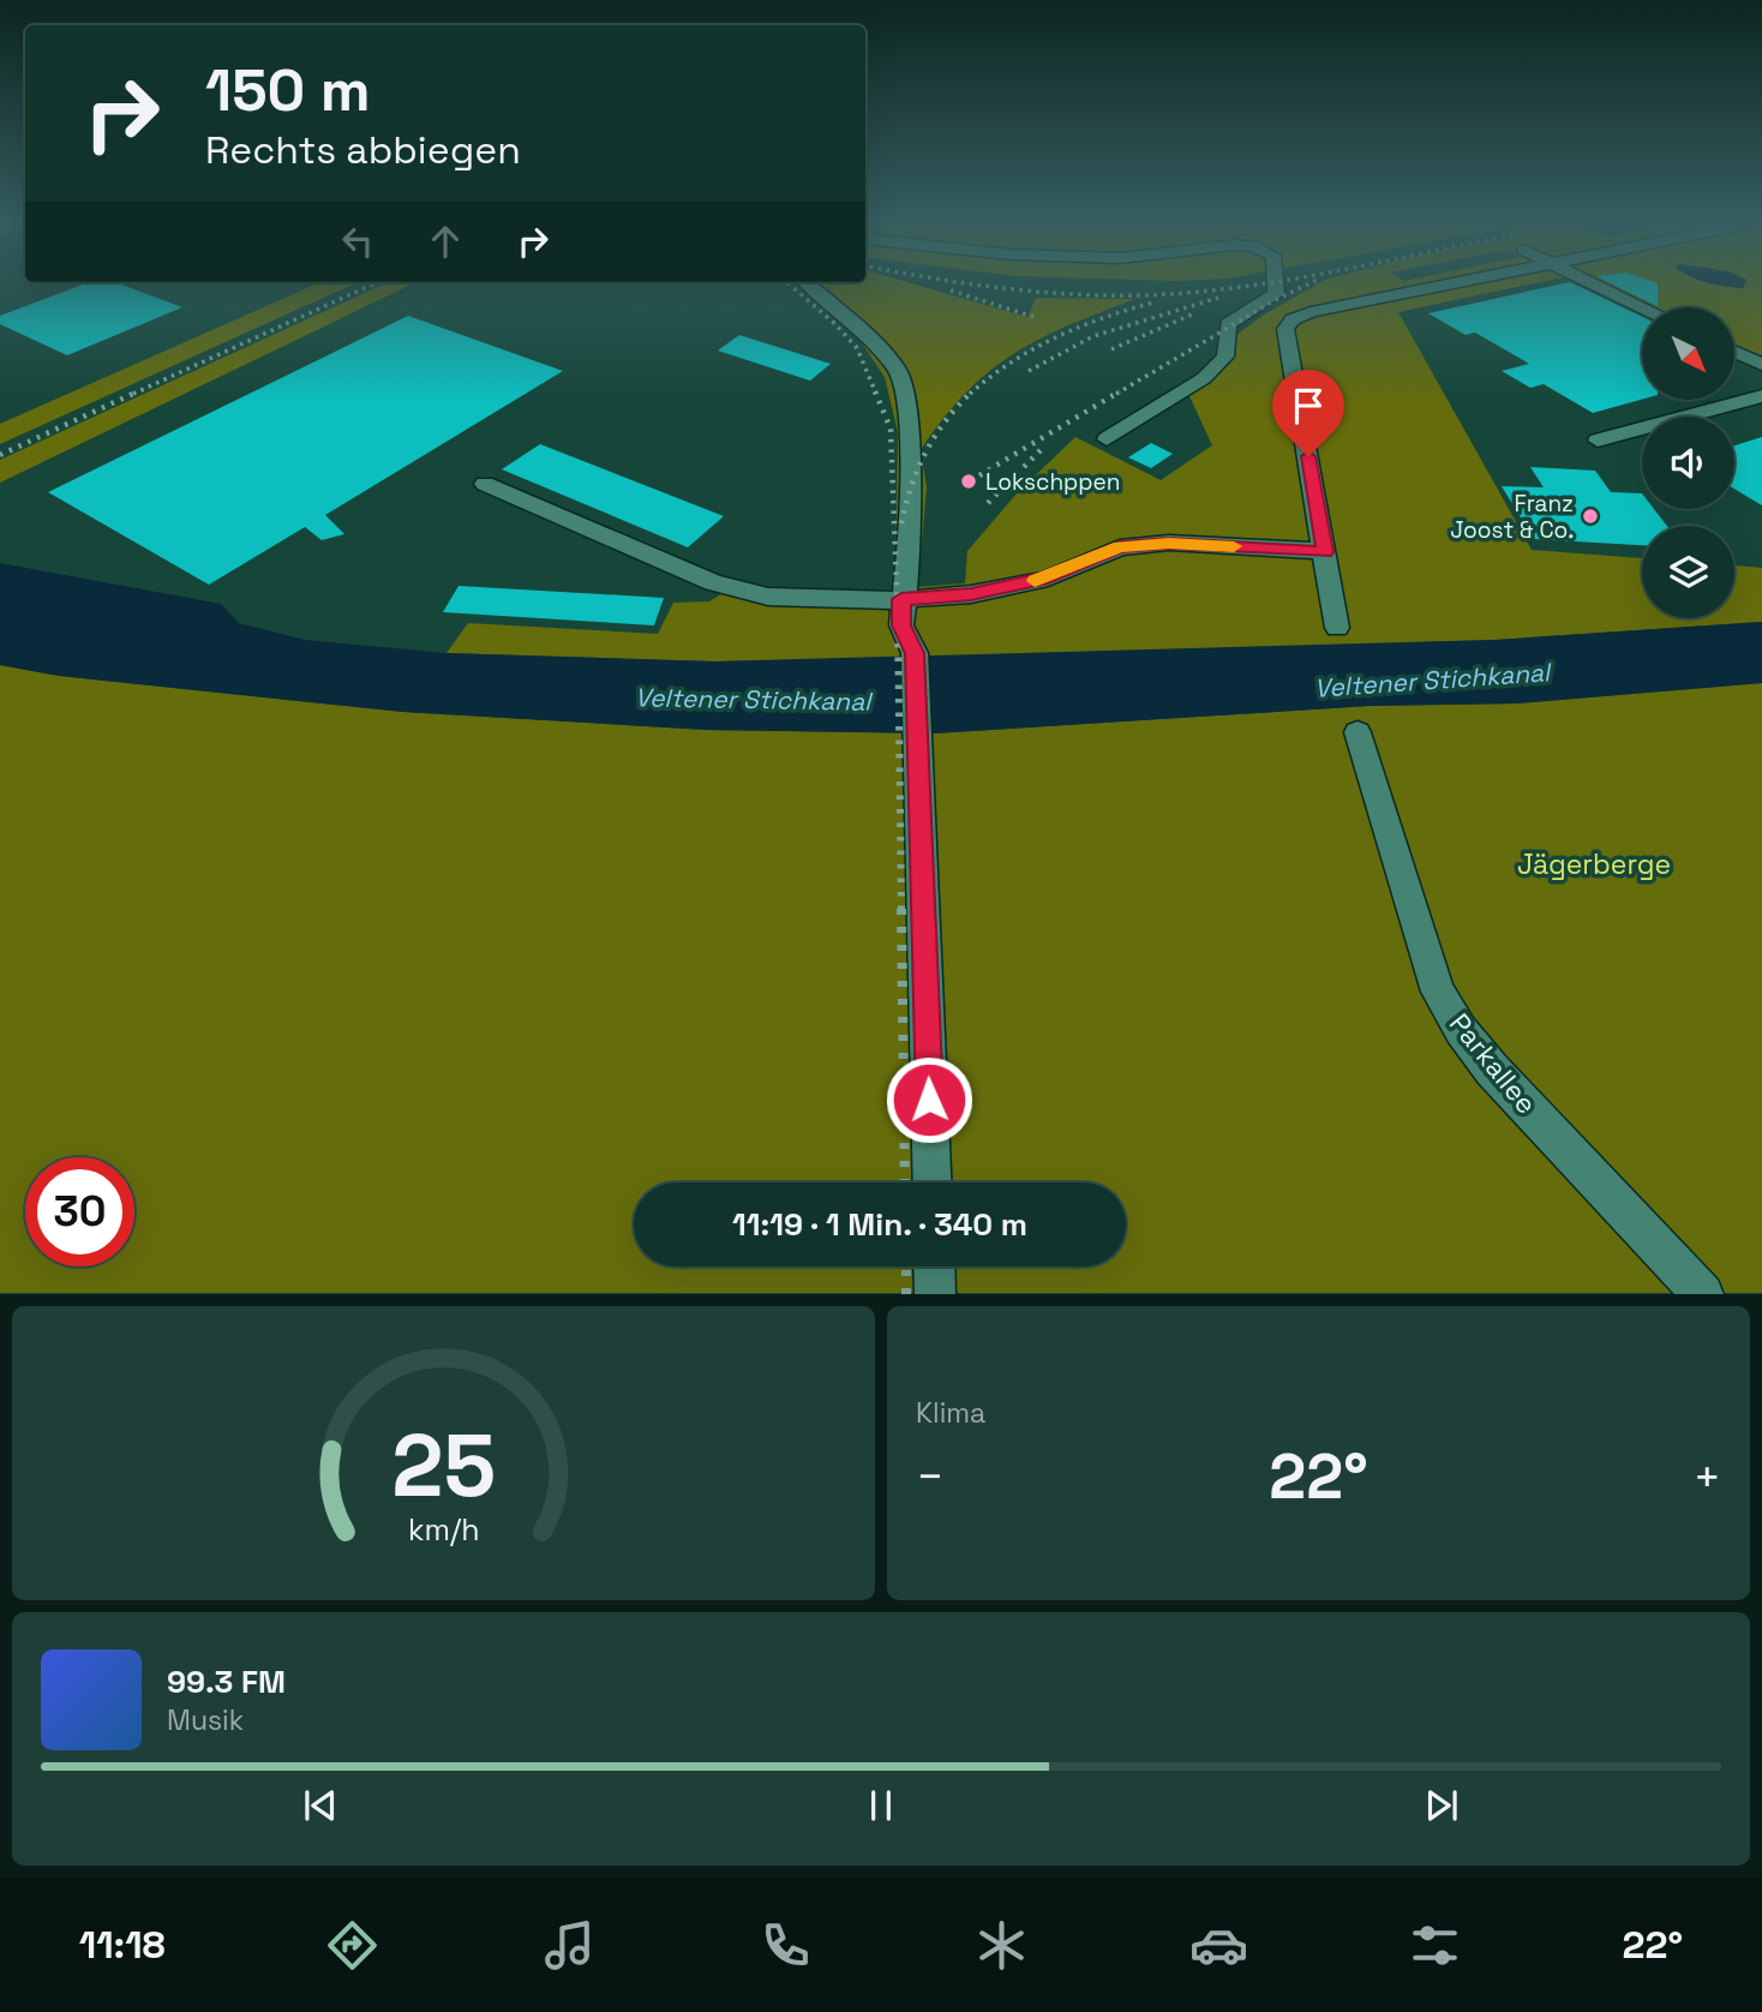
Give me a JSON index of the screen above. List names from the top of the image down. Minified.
{"streets":{"street":["Parkallee"]},"water":["Veltener Stichkanal"],"parks":["Jägerberge"],"places":["Lokschppen","Franz Joost & Co."],"north":"bottom right","page":{"turn":["150 m","Rechts abbiegen"],"limit":"30","trip":"11:19 · 1 Min. · 340 m","tile":"Klima","heat":["−","22°","+"],"song":["99.3 FM","Musik"],"tabs":["11:18","22°"],"gauge":["25","km/h"]}}
